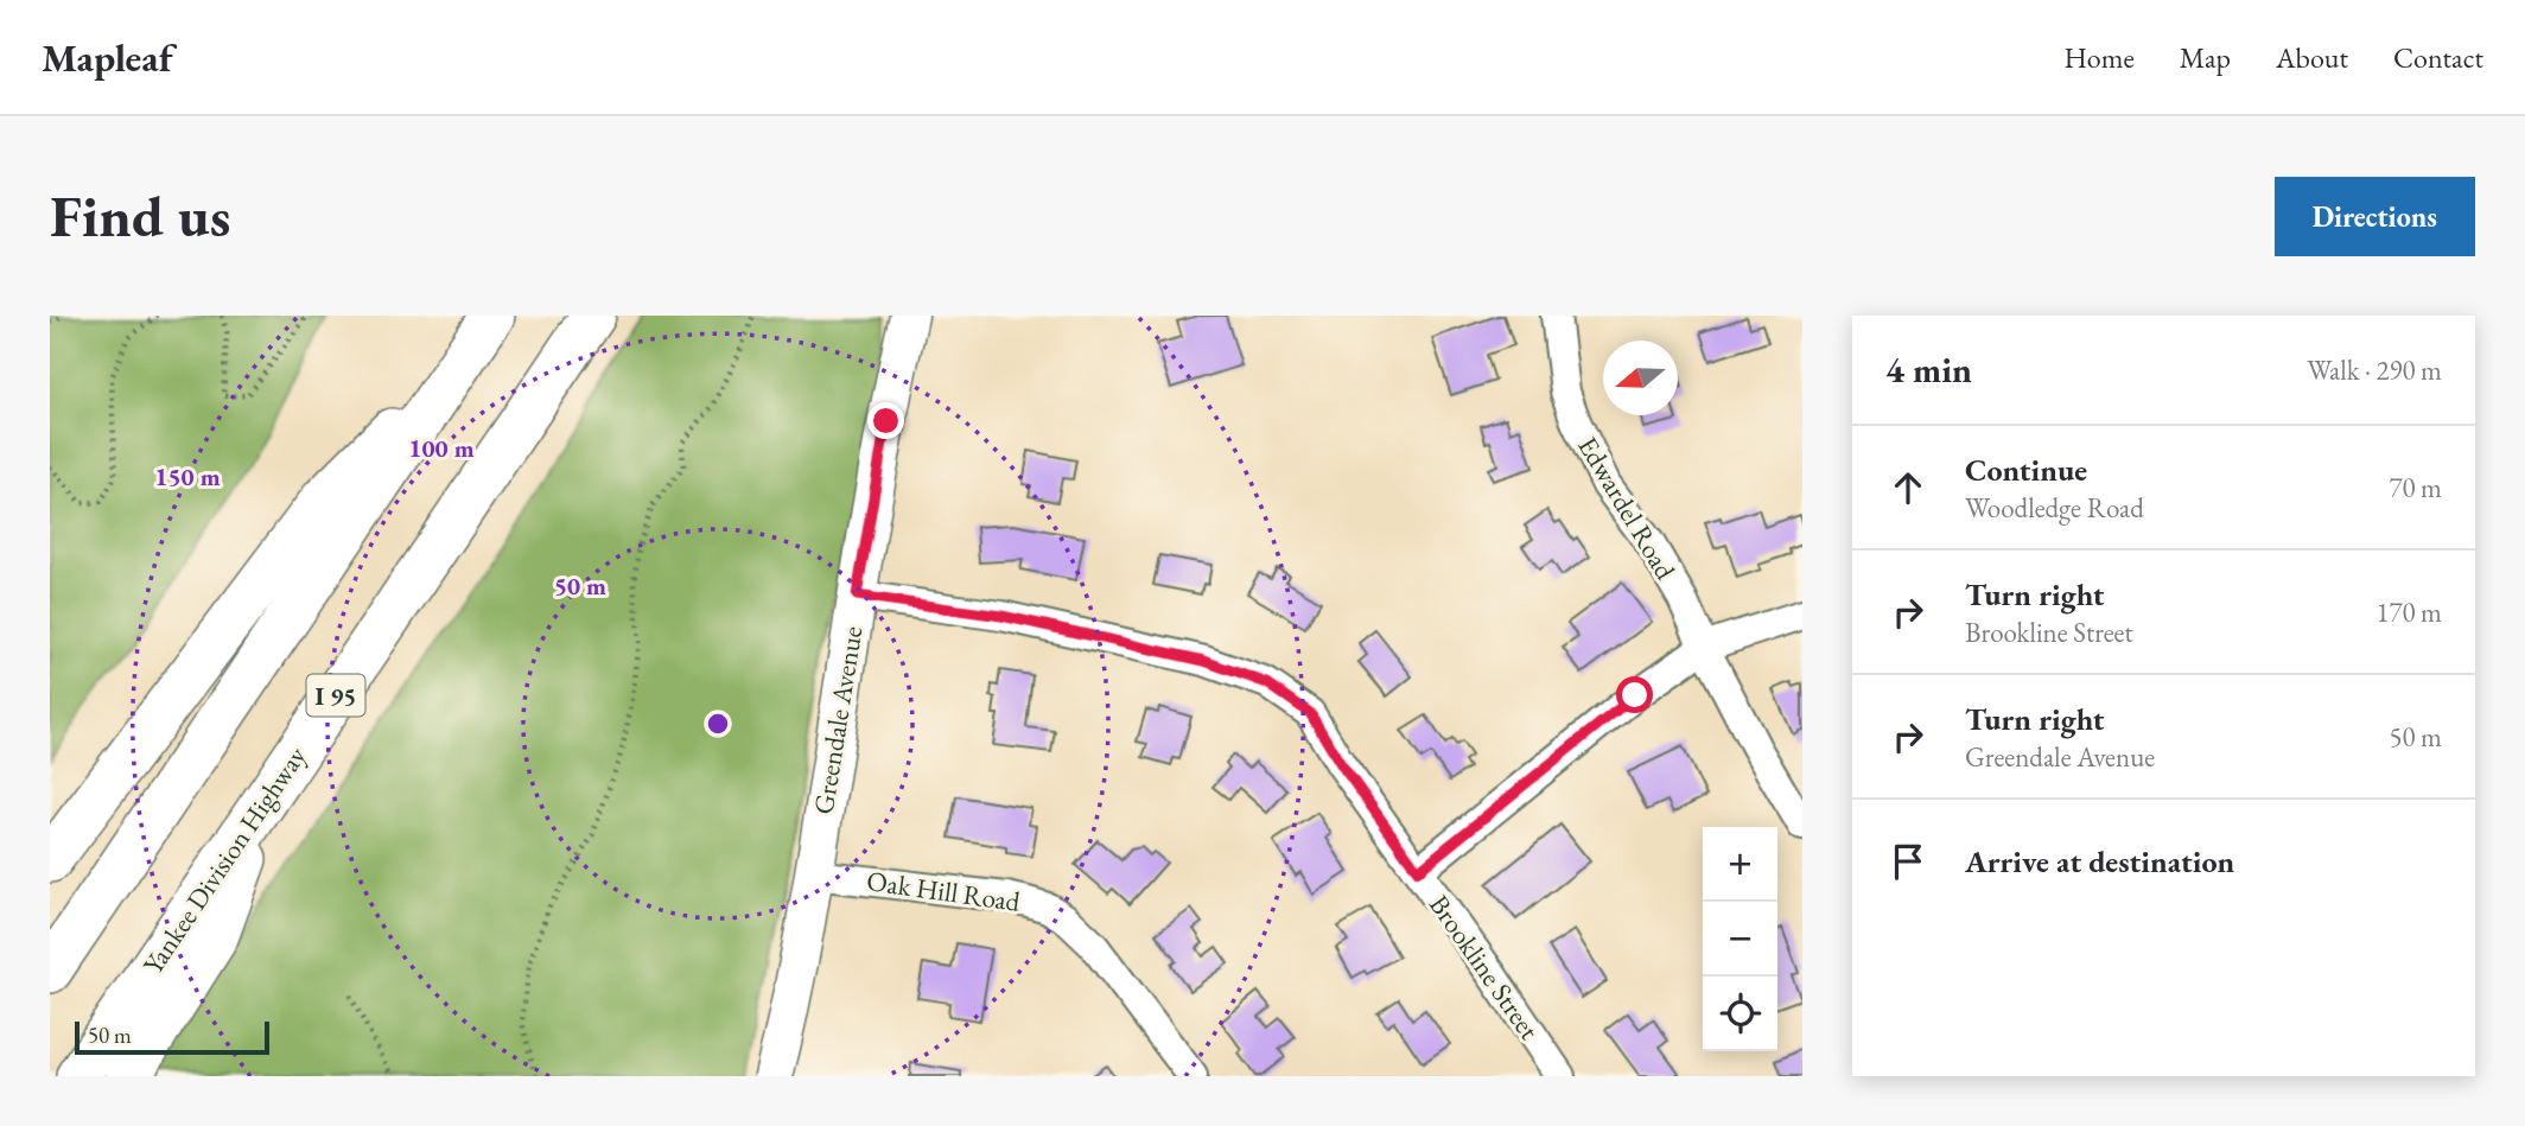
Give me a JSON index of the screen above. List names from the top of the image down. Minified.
{"streets":{"highway":["I 95","Yankee Division Highway"],"main road":["Greendale Avenue"],"street":["Edwardel Road","Oak Hill Road","Brookline Street"]},"crossings":[["Greendale Avenue","Oak Hill Road"],["Greendale Avenue","Brookline Street"]],"scale_bar":"50 m","north":"left","page":{"header":"Mapleaf","nav":["Home","Map","About","Contact"],"buttons":"Directions","title":"Find us","heading":["4 min","Walk · 290 m"],"list":[["Continue","Woodledge Road","70 m"],["Turn right","Brookline Street","170 m"],["Turn right","Greendale Avenue","50 m"],"Arrive at destination"],"map_buttons":["+","−"],"scale":"50 m"},"rings":["100 m","150 m","50 m"]}
